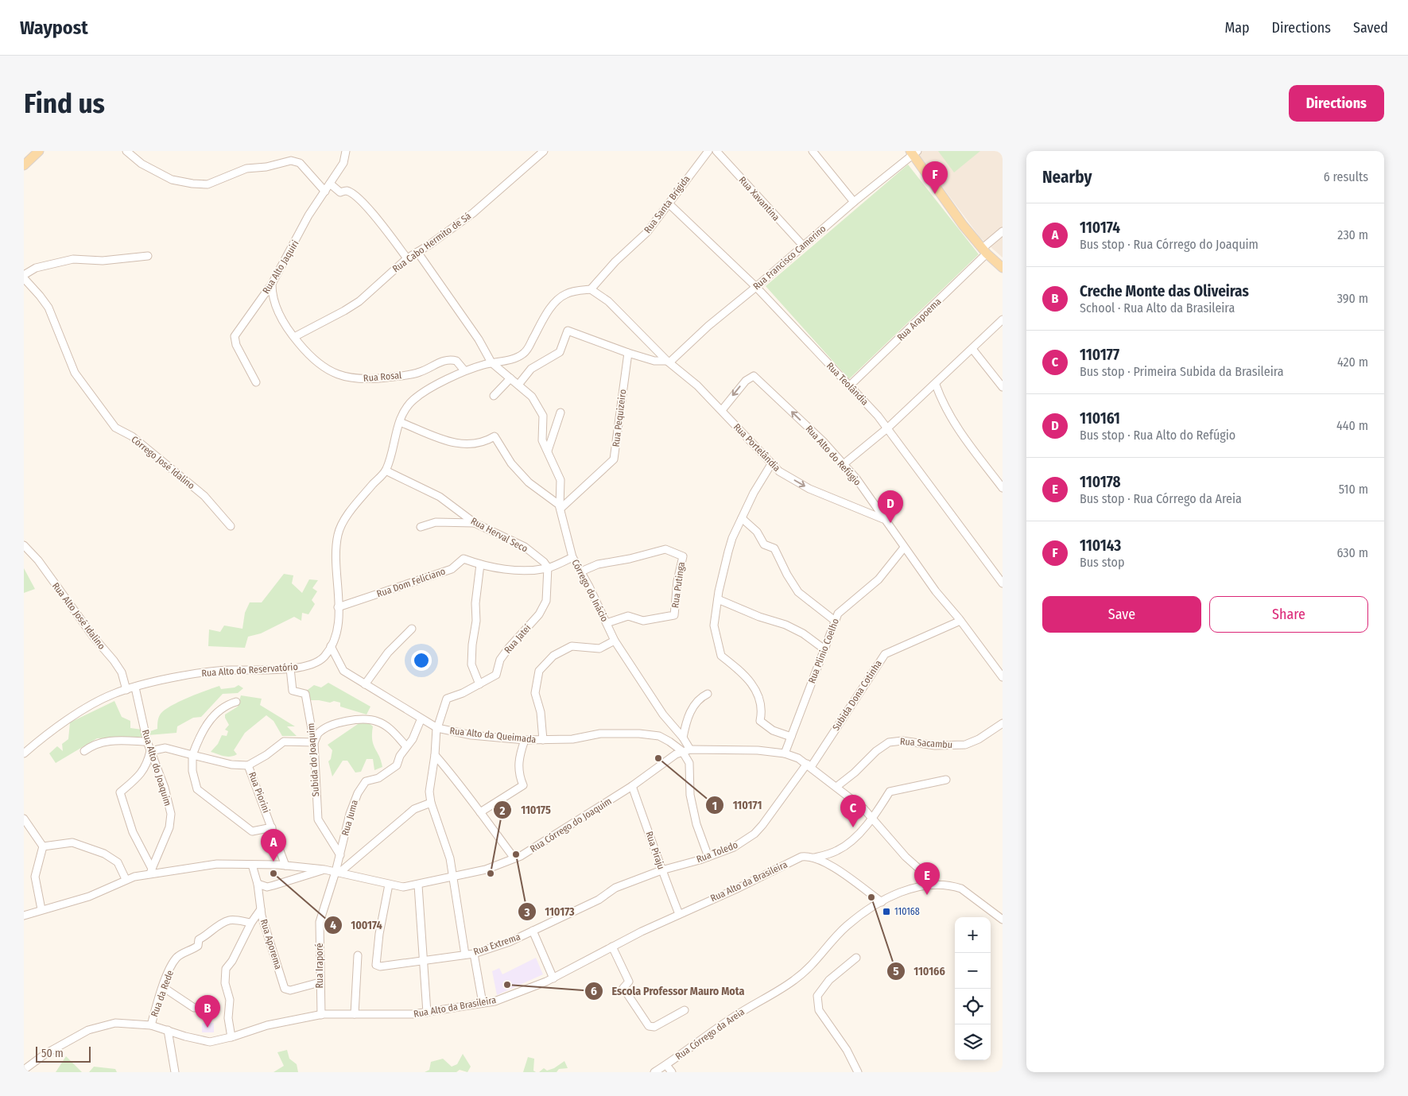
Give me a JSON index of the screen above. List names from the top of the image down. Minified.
{"streets":{"street":["Rua Xavantina","Rua Santa Brígida","Rua Cabo Hermito de Sá","Rua Francisco Camerino","Rua Alto Jaquiri","Rua Arapoema","Rua Rosal","Rua Teolândia","Rua Pequizeiro","Rua Portelândia","Rua Alto do Refúgio","Córrego José Idalino","Rua Herval Seco","Rua Dom Feliciano","Rua Putinga","Córrego do Inácio","Rua Alto José Idalino","Rua Jateí","Rua Plinio Coelho","Rua Alto do Reservatório","Subida Dona Cotinha","Rua Alto da Queimada","Rua Sacambu","Subida do Joaquim","Rua Alto do Joaquim","Rua Piorini","Rua Juma","Rua Córrego do Joaquim","Rua Piraju","Rua Toledo","Rua Alto da Brasileira","Rua Aporema","Rua Extrema","Rua Iraporé","Rua da Rede","Rua Córrego da Areia"]},"crossings":[["Rua Xavantina","Rua Francisco Camerino"],["Rua Santa Brígida","Rua Teolândia"],["Rua Santa Brígida","Rua Portelândia"],["Rua Santa Brígida","Rua Alto do Reservatório"],["Rua Cabo Hermito de Sá","Rua Rosal"],["Rua Francisco Camerino","Rua Teolândia"],["Rua Francisco Camerino","Rua Portelândia"],["Rua Alto Jaquiri","Rua Rosal"],["Rua Arapoema","Rua Teolândia"],["Rua Rosal","Rua Alto do Reservatório"],["Rua Pequizeiro","Córrego do Inácio"],["Rua Portelândia","Rua Alto do Refúgio"],["Rua Portelândia","Rua Alto do Reservatório"],["Rua Alto do Refúgio","Rua Plinio Coelho"],["Rua Alto do Refúgio","Subida Dona Cotinha"],["Rua Herval Seco","Rua Dom Feliciano"],["Rua Herval Seco","Rua Jateí"],["Rua Herval Seco","Rua Alto do Reservatório"],["Rua Dom Feliciano","Córrego do Inácio"],["Rua Dom Feliciano","Rua Jateí"],["Rua Dom Feliciano","Rua Alto do Reservatório"],["Rua Putinga","Córrego do Inácio"],["Córrego do Inácio","Rua Alto do Reservatório"],["Córrego do Inácio","Rua Córrego do Joaquim"],["Rua Alto José Idalino","Rua Alto do Reservatório"],["Rua Jateí","Rua Alto da Queimada"],["Rua Jateí","Rua Córrego do Joaquim"],["Rua Jateí","Rua Extrema"],["Rua Plinio Coelho","Rua Córrego do Joaquim"],["Rua Alto do Reservatório","Rua Alto da Queimada"],["Rua Alto do Reservatório","Subida do Joaquim"],["Rua Alto do Reservatório","Rua Alto do Joaquim"],["Subida Dona Cotinha","Rua Córrego do Joaquim"],["Subida Dona Cotinha","Rua Toledo"],["Rua Alto da Queimada","Rua Juma"],["Rua Alto da Queimada","Rua Córrego do Joaquim"],["Rua Sacambu","Rua Córrego do Joaquim"],["Subida do Joaquim","Rua Piorini"],["Subida do Joaquim","Rua Juma"],["Rua Alto do Joaquim","Rua Córrego do Joaquim"],["Rua Piorini","Rua Córrego do Joaquim"],["Rua Juma","Rua Córrego do Joaquim"],["Rua Juma","Rua Iraporé"],["Rua Córrego do Joaquim","Rua Piraju"],["Rua Córrego do Joaquim","Rua Toledo"],["Rua Córrego do Joaquim","Rua Aporema"],["Rua Córrego do Joaquim","Rua Extrema"],["Rua Córrego do Joaquim","Rua Iraporé"],["Rua Córrego do Joaquim","Rua Córrego da Areia"],["Rua Piraju","Rua Toledo"],["Rua Piraju","Rua Alto da Brasileira"],["Rua Piraju","Rua Extrema"],["Rua Toledo","Rua Extrema"],["Rua Alto da Brasileira","Rua Iraporé"],["Rua Alto da Brasileira","Rua da Rede"],["Rua Alto da Brasileira","Rua Córrego da Areia"],["Rua Aporema","Rua Iraporé"]],"places":{"other":["110171","110173","100174","110175","110166","Escola Professor Mauro Mota"],"transit":["110168"]},"scale_bar":"50 m","page":{"header":"Waypost","nav":["Map","Directions","Saved"],"buttons":["Directions",["Save","Share"]],"title":"Find us","heading":["Nearby","6 results"],"pins":["F","D","C","A","E","B"],"list":[{"mark":"A","name":"110174","note":"Bus stop · Rua Córrego do Joaquim","value":"230 m"},{"mark":"B","name":"Creche Monte das Oliveiras","note":"School · Rua Alto da Brasileira","value":"390 m"},{"mark":"C","name":"110177","note":"Bus stop · Primeira Subida da Brasileira","value":"420 m"},{"mark":"D","name":"110161","note":"Bus stop · Rua Alto do Refúgio","value":"440 m"},{"mark":"E","name":"110178","note":"Bus stop · Rua Córrego da Areia","value":"510 m"},{"mark":"F","name":"110143","note":"Bus stop","value":"630 m"}],"map_buttons":["+","−"],"scale":"50 m"}}
